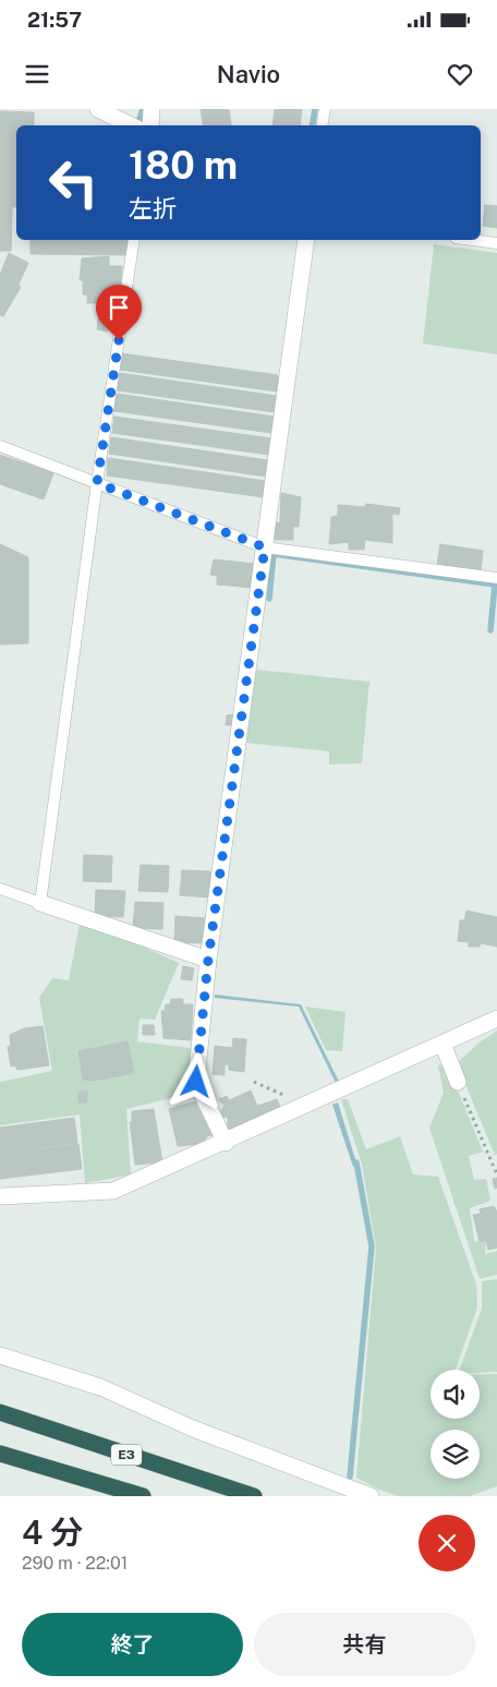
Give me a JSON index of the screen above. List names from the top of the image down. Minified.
{"streets":{"highway":["E3"]},"page":{"status":"21:57","header":"Navio","turn":["180 m","左折"],"heading":["4 分","290 m · 22:01"],"buttons":["終了","共有"]}}
